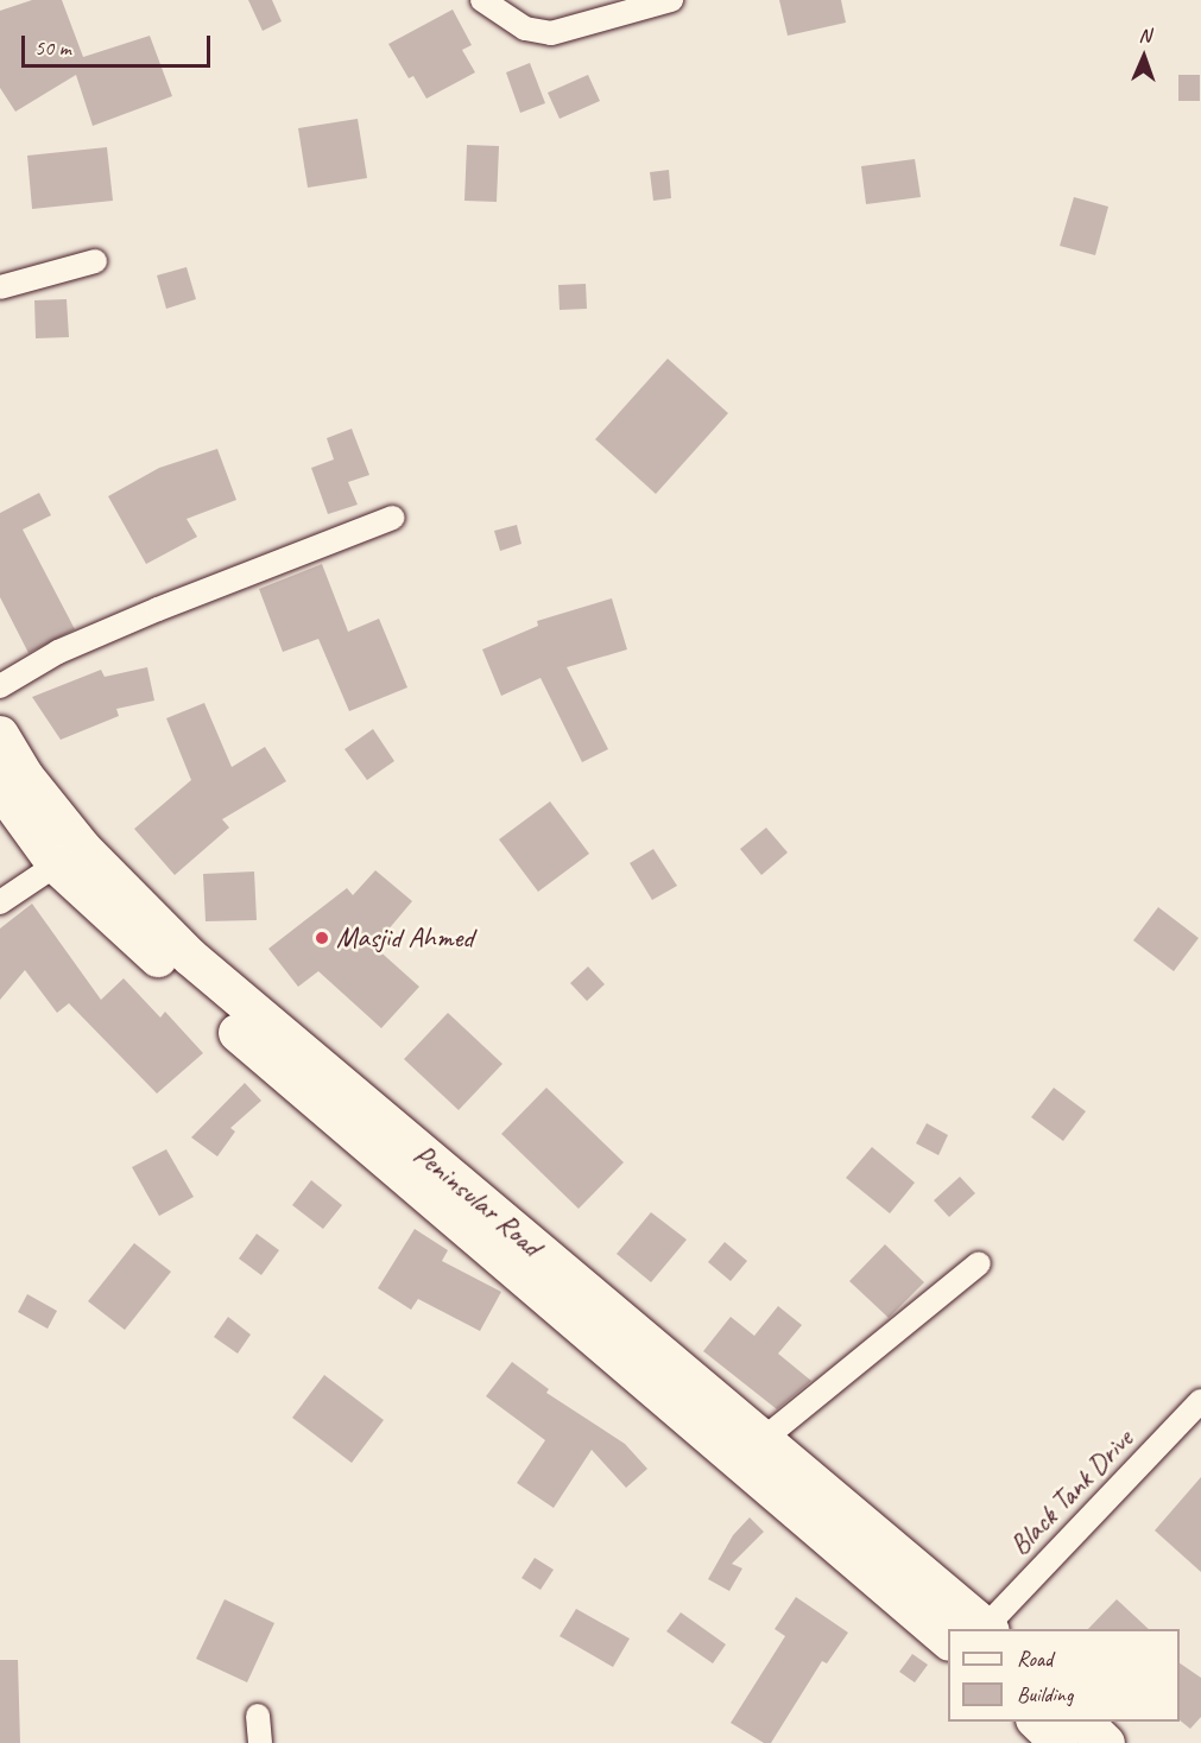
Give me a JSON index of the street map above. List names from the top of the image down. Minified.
{"streets":{"main road":["Peninsular Road"],"street":["Black Tank Drive"]},"crossings":[["Peninsular Road","Black Tank Drive"]],"places":["Masjid Ahmed"],"legend":["Road","Building"],"scale_bar":"50 m","north":"top"}
